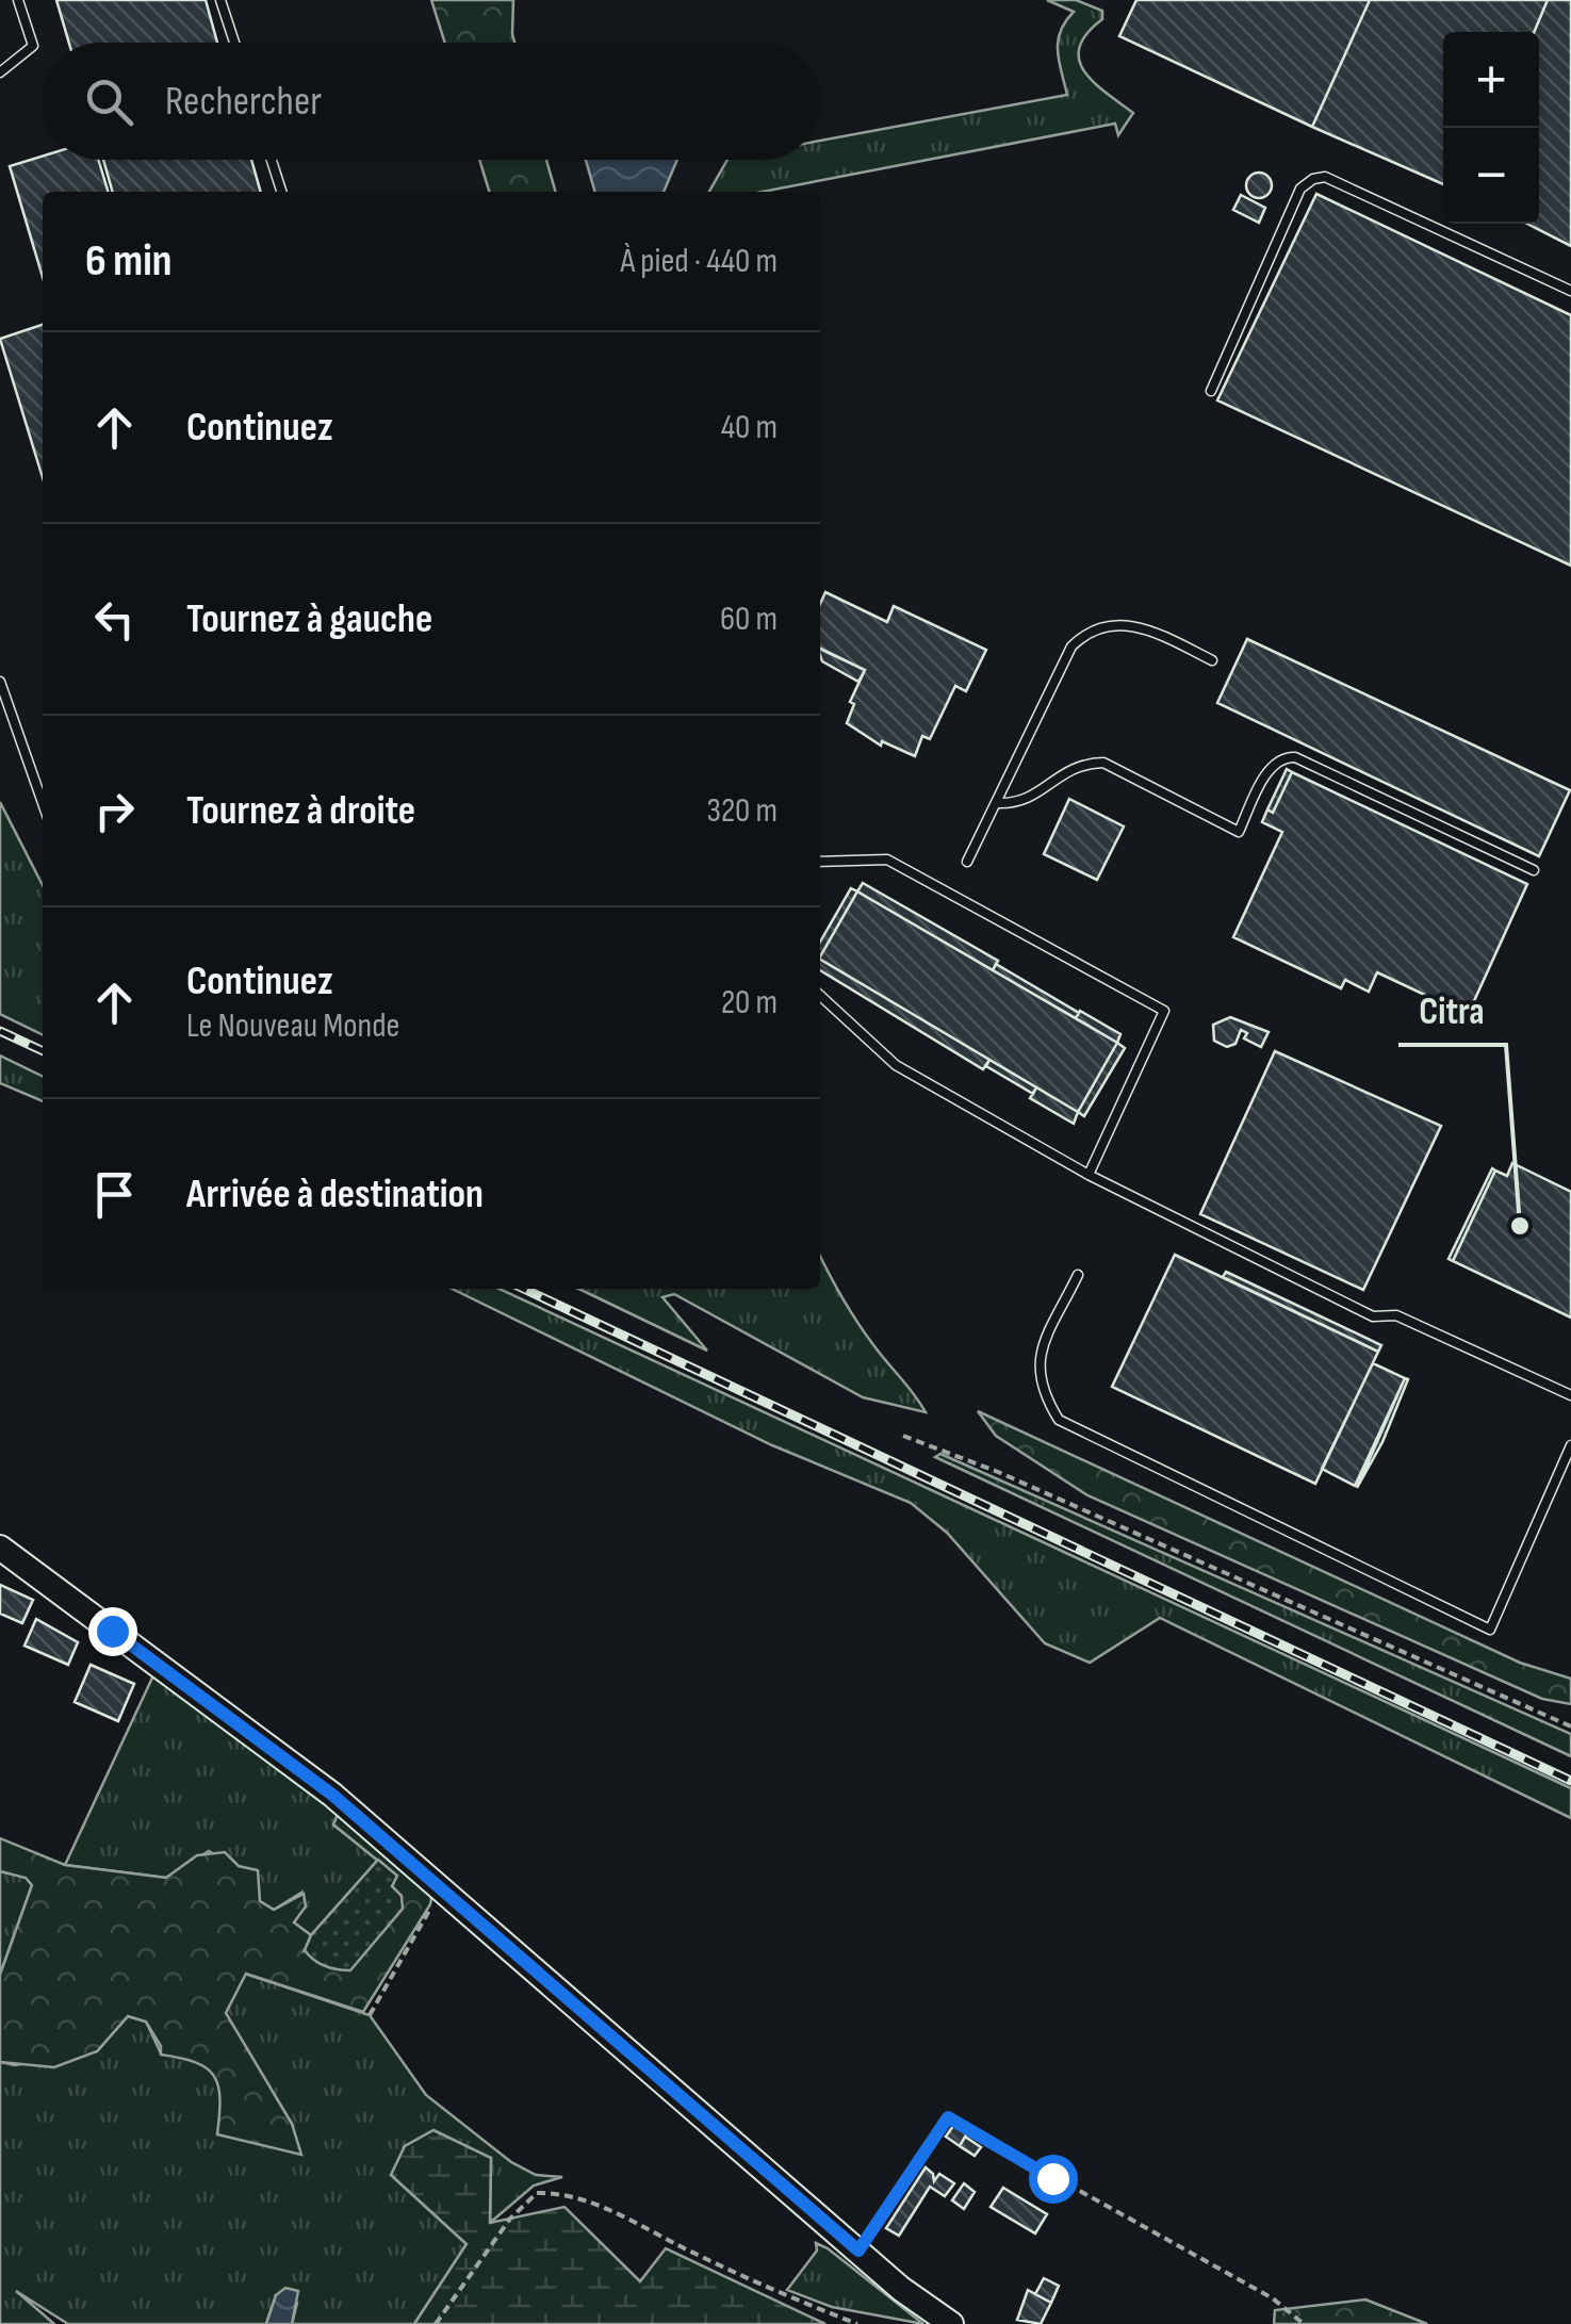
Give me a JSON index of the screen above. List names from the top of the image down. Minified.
{"places":["Citra"],"page":{"map_buttons":["+","−"],"search":"Rechercher","heading":["6 min","À pied · 440 m"],"list":[["Continuez","40 m"],["Tournez à gauche","60 m"],["Tournez à droite","320 m"],["Continuez","Le Nouveau Monde","20 m"],"Arrivée à destination"]}}
